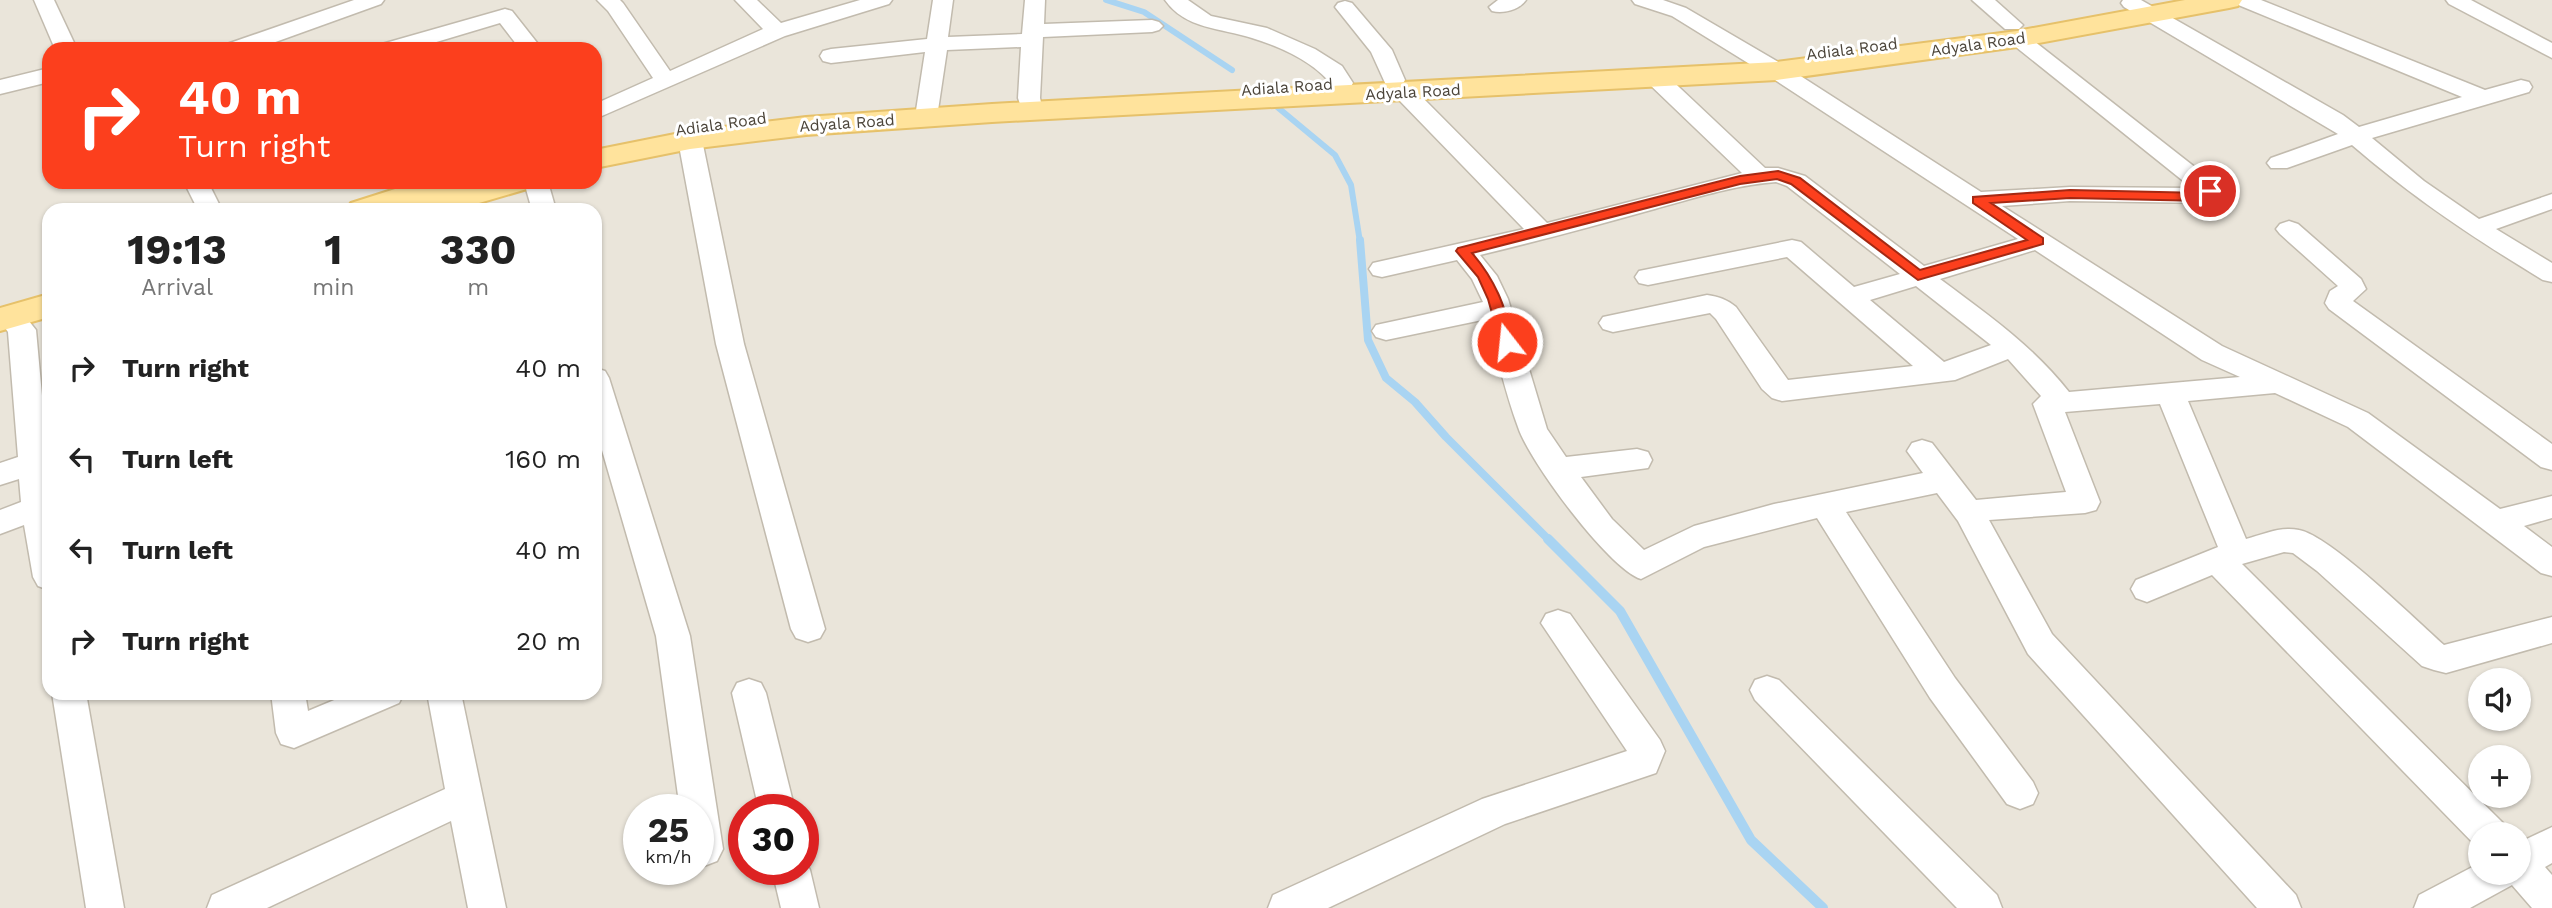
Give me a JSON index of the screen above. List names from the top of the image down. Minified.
{"streets":{"main road":["Adyala Road","Adiala Road"]},"crossings":[["Adyala Road","Adiala Road"]],"page":{"turn":["40 m","Turn right"],"eta":["19:13","Arrival","1","min","330","m"],"list":[{"name":"Turn right","value":"40 m"},{"name":"Turn left","value":"160 m"},{"name":"Turn left","value":"40 m"},{"name":"Turn right","value":"20 m"}],"map_buttons":["+","−"],"speed":"25 km/h","limit":"30"}}
